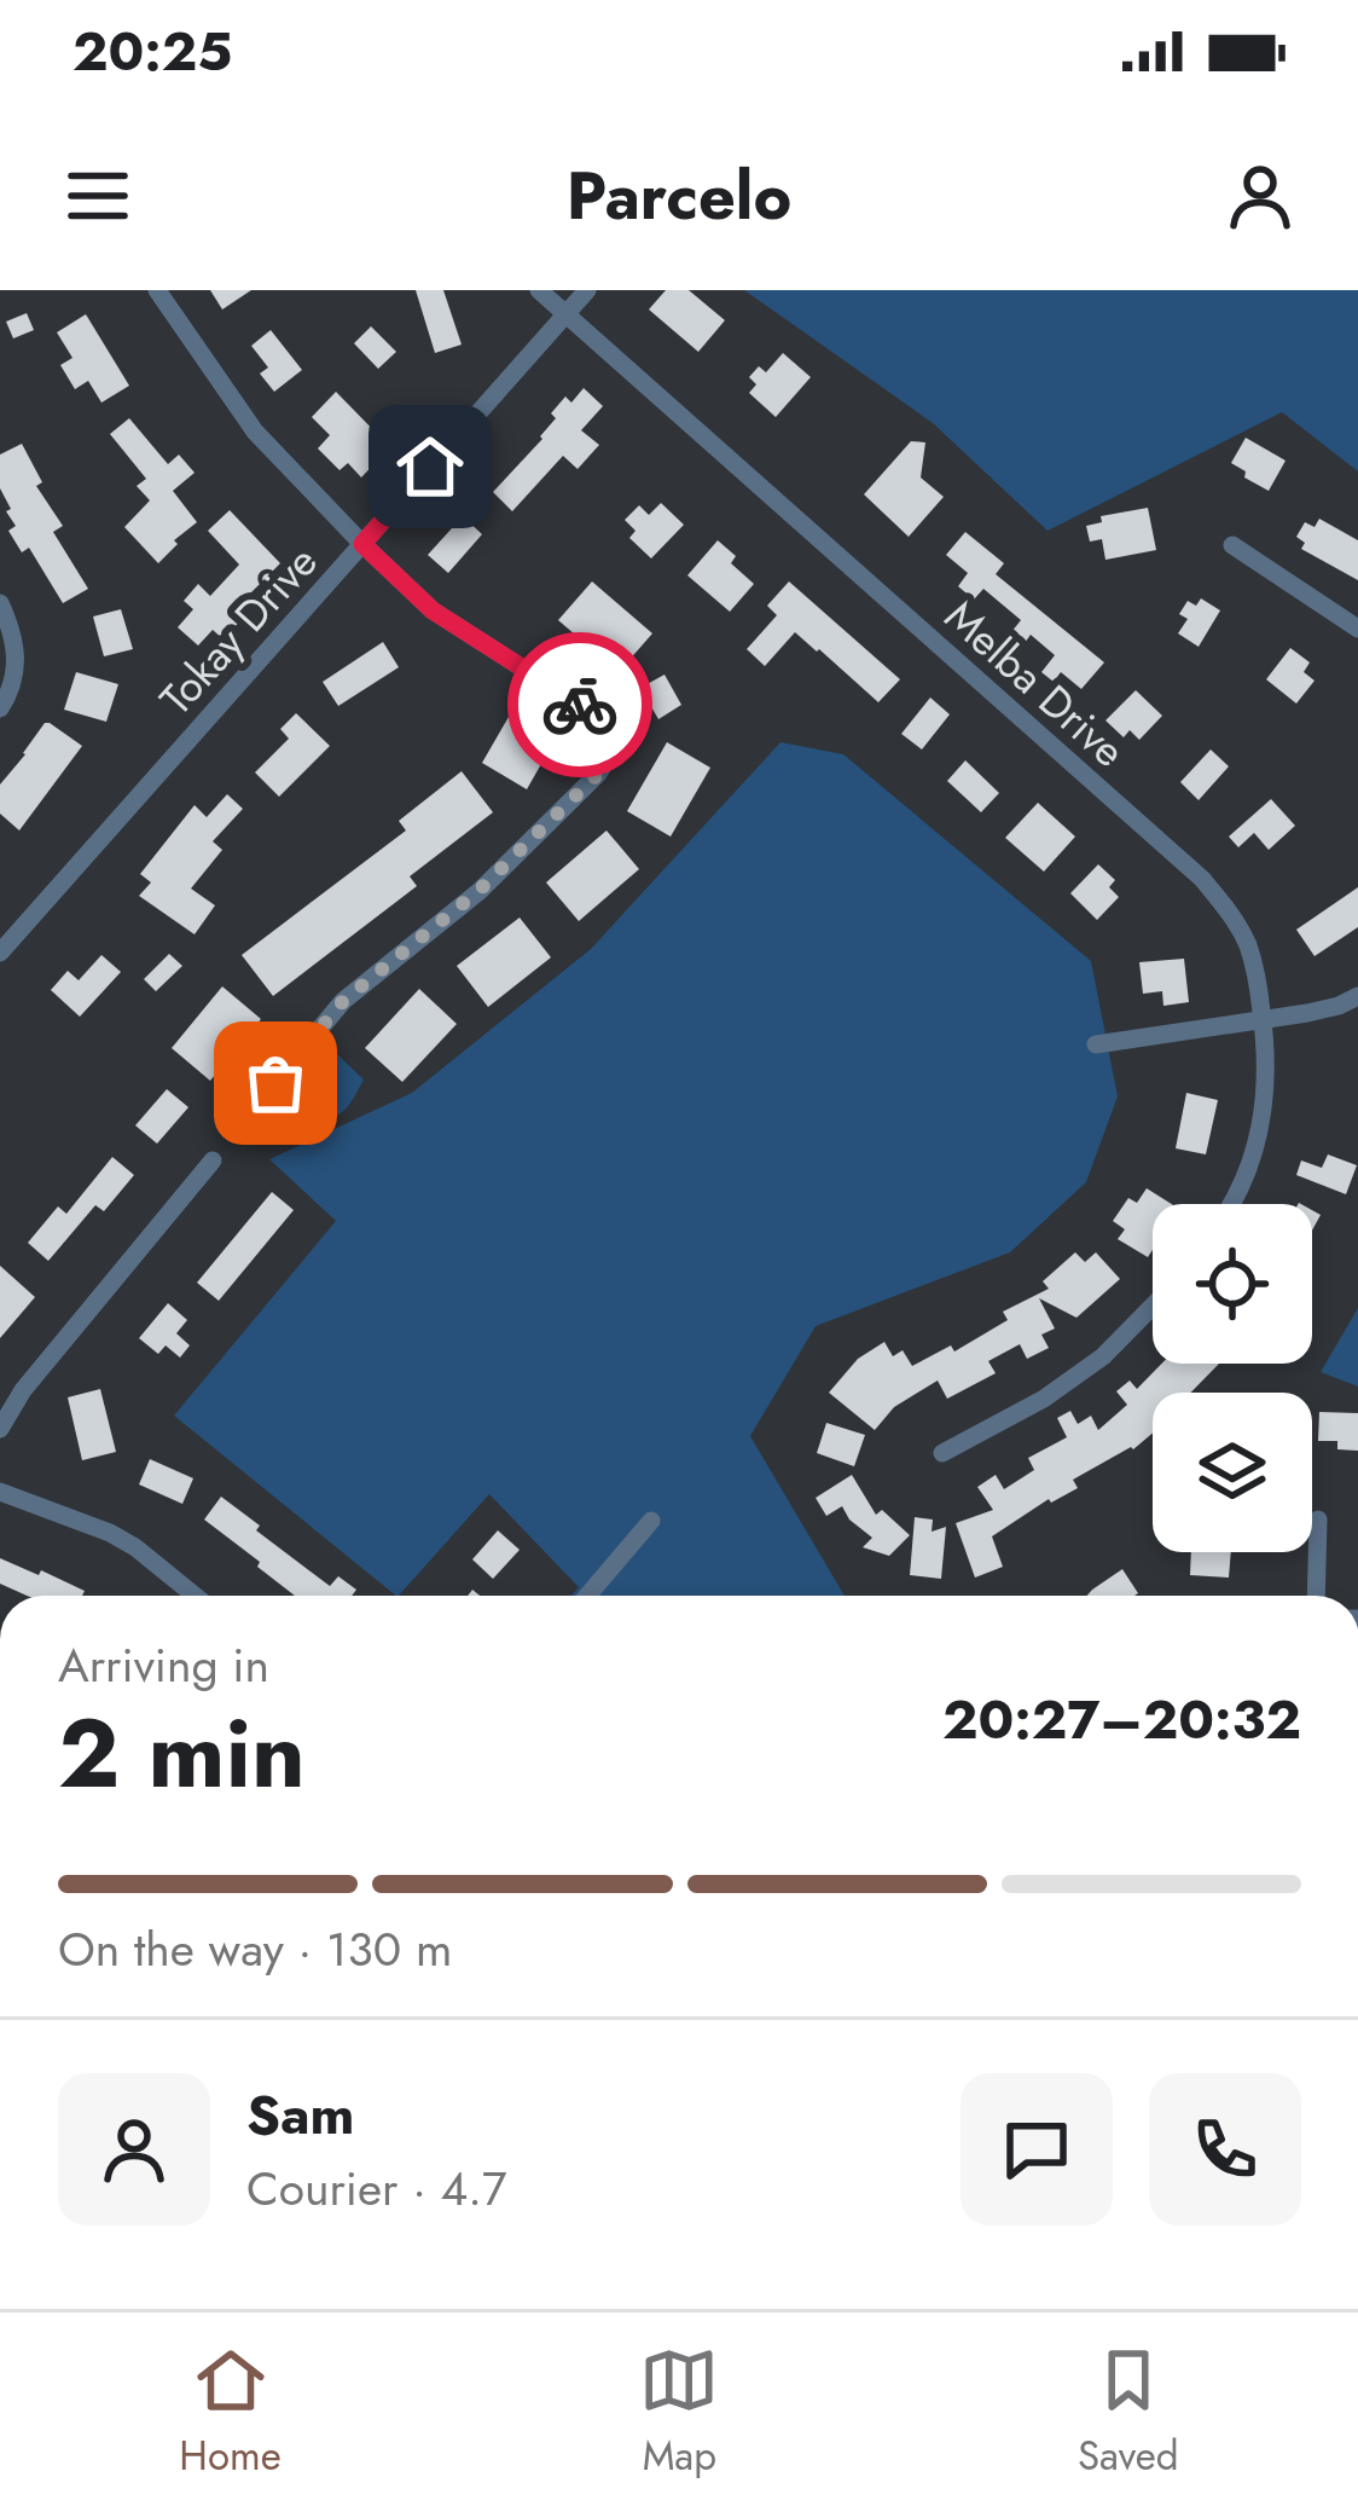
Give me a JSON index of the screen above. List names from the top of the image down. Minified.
{"streets":{"street":["Tokay Drive","Melba Drive"]},"crossings":[["Tokay Drive","Melba Drive"]],"page":{"status":"20:25","header":"Parcelo","heading":["2 min","Arriving in","20:27–20:32"],"panel":["Sam","Courier · 4.7"],"bar":"On the way · 130 m","tabs":["Home","Map","Saved"]}}
